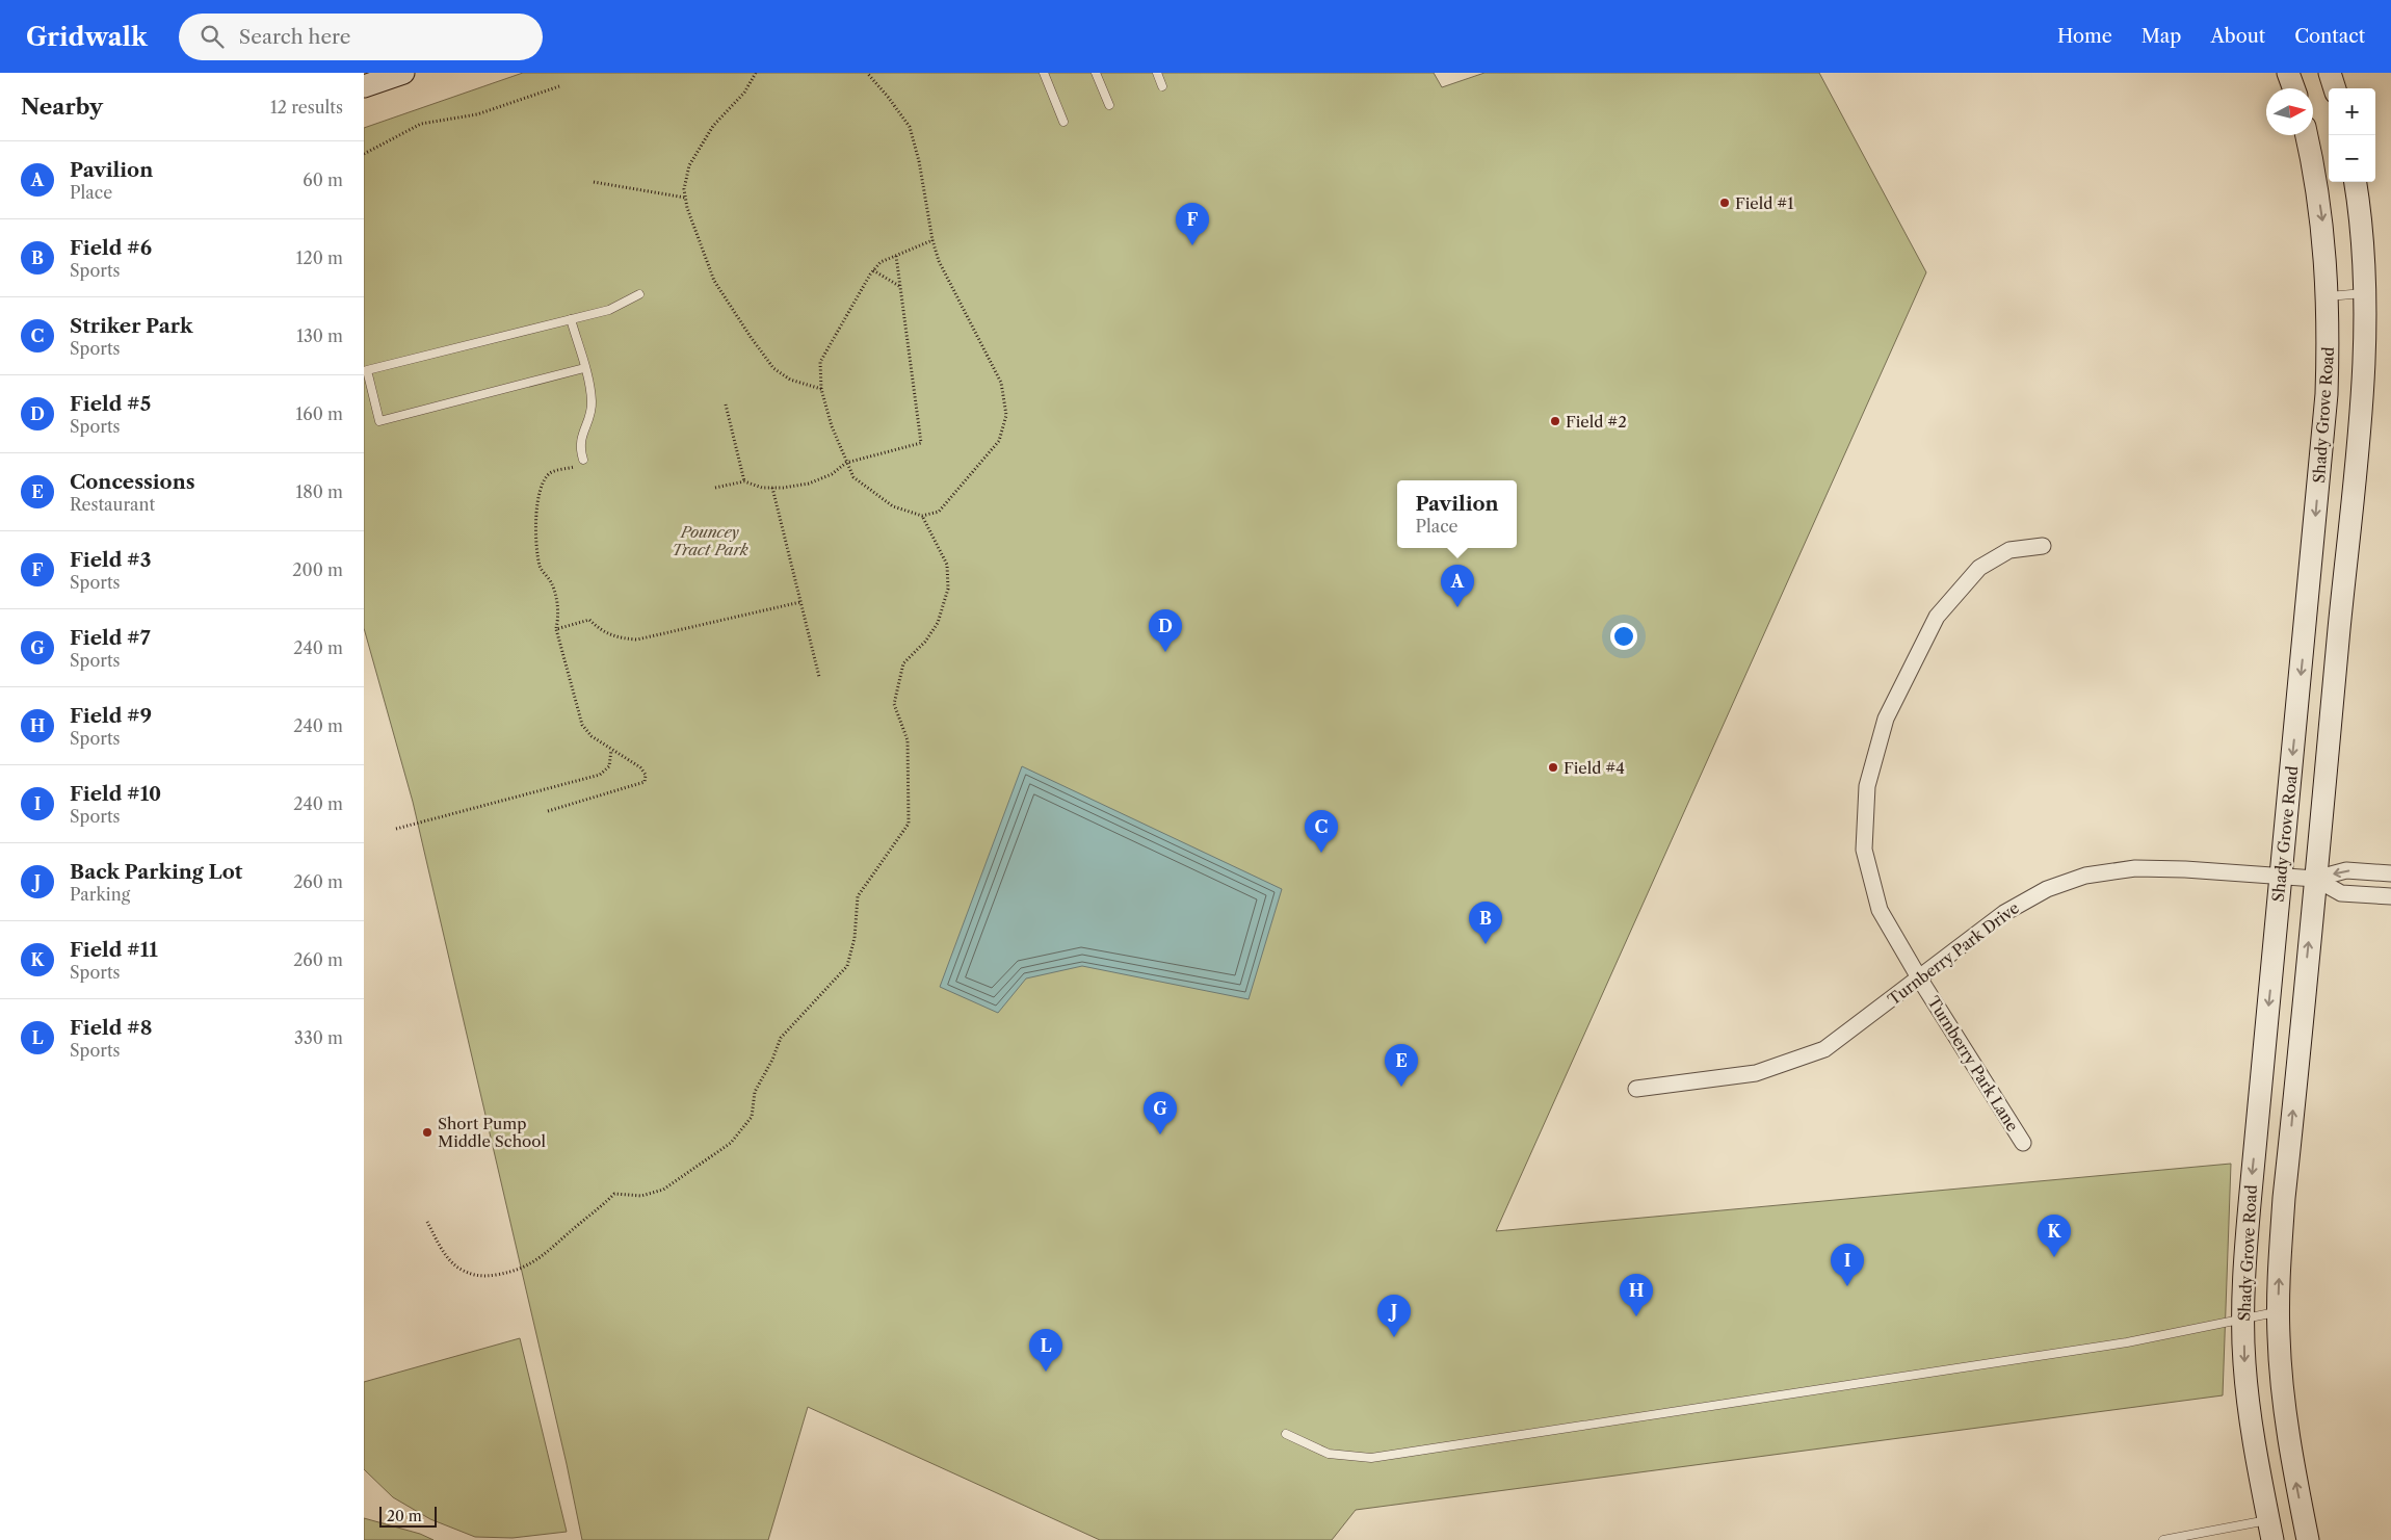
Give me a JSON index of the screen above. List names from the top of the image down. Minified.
{"streets":{"main road":["Shady Grove Road"],"street":["Turnberry Park Drive","Turnberry Park Lane"]},"crossings":[["Shady Grove Road","Turnberry Park Drive"],["Turnberry Park Drive","Turnberry Park Lane"]],"parks":["Pouncey Tract Park"],"places":["Field #1","Field #2","Field #4","Short Pump Middle School"],"scale_bar":"20 m","north":"right","page":{"header":"Gridwalk","search":"Search here","nav":["Home","Map","About","Contact"],"heading":["Nearby","12 results"],"map_buttons":["+","−"],"list":[{"mark":"A","name":"Pavilion","note":"Place","value":"60 m"},{"mark":"B","name":"Field #6","note":"Sports","value":"120 m"},{"mark":"C","name":"Striker Park","note":"Sports","value":"130 m"},{"mark":"D","name":"Field #5","note":"Sports","value":"160 m"},{"mark":"E","name":"Concessions","note":"Restaurant","value":"180 m"},{"mark":"F","name":"Field #3","note":"Sports","value":"200 m"},{"mark":"G","name":"Field #7","note":"Sports","value":"240 m"},{"mark":"H","name":"Field #9","note":"Sports","value":"240 m"},{"mark":"I","name":"Field #10","note":"Sports","value":"240 m"},{"mark":"J","name":"Back Parking Lot","note":"Parking","value":"260 m"},{"mark":"K","name":"Field #11","note":"Sports","value":"260 m"},{"mark":"L","name":"Field #8","note":"Sports","value":"330 m"}],"pins":["F","A","D","C","B","E","G","K","I","H","J","L"],"popup":["Pavilion","Place"],"scale":"20 m"}}
